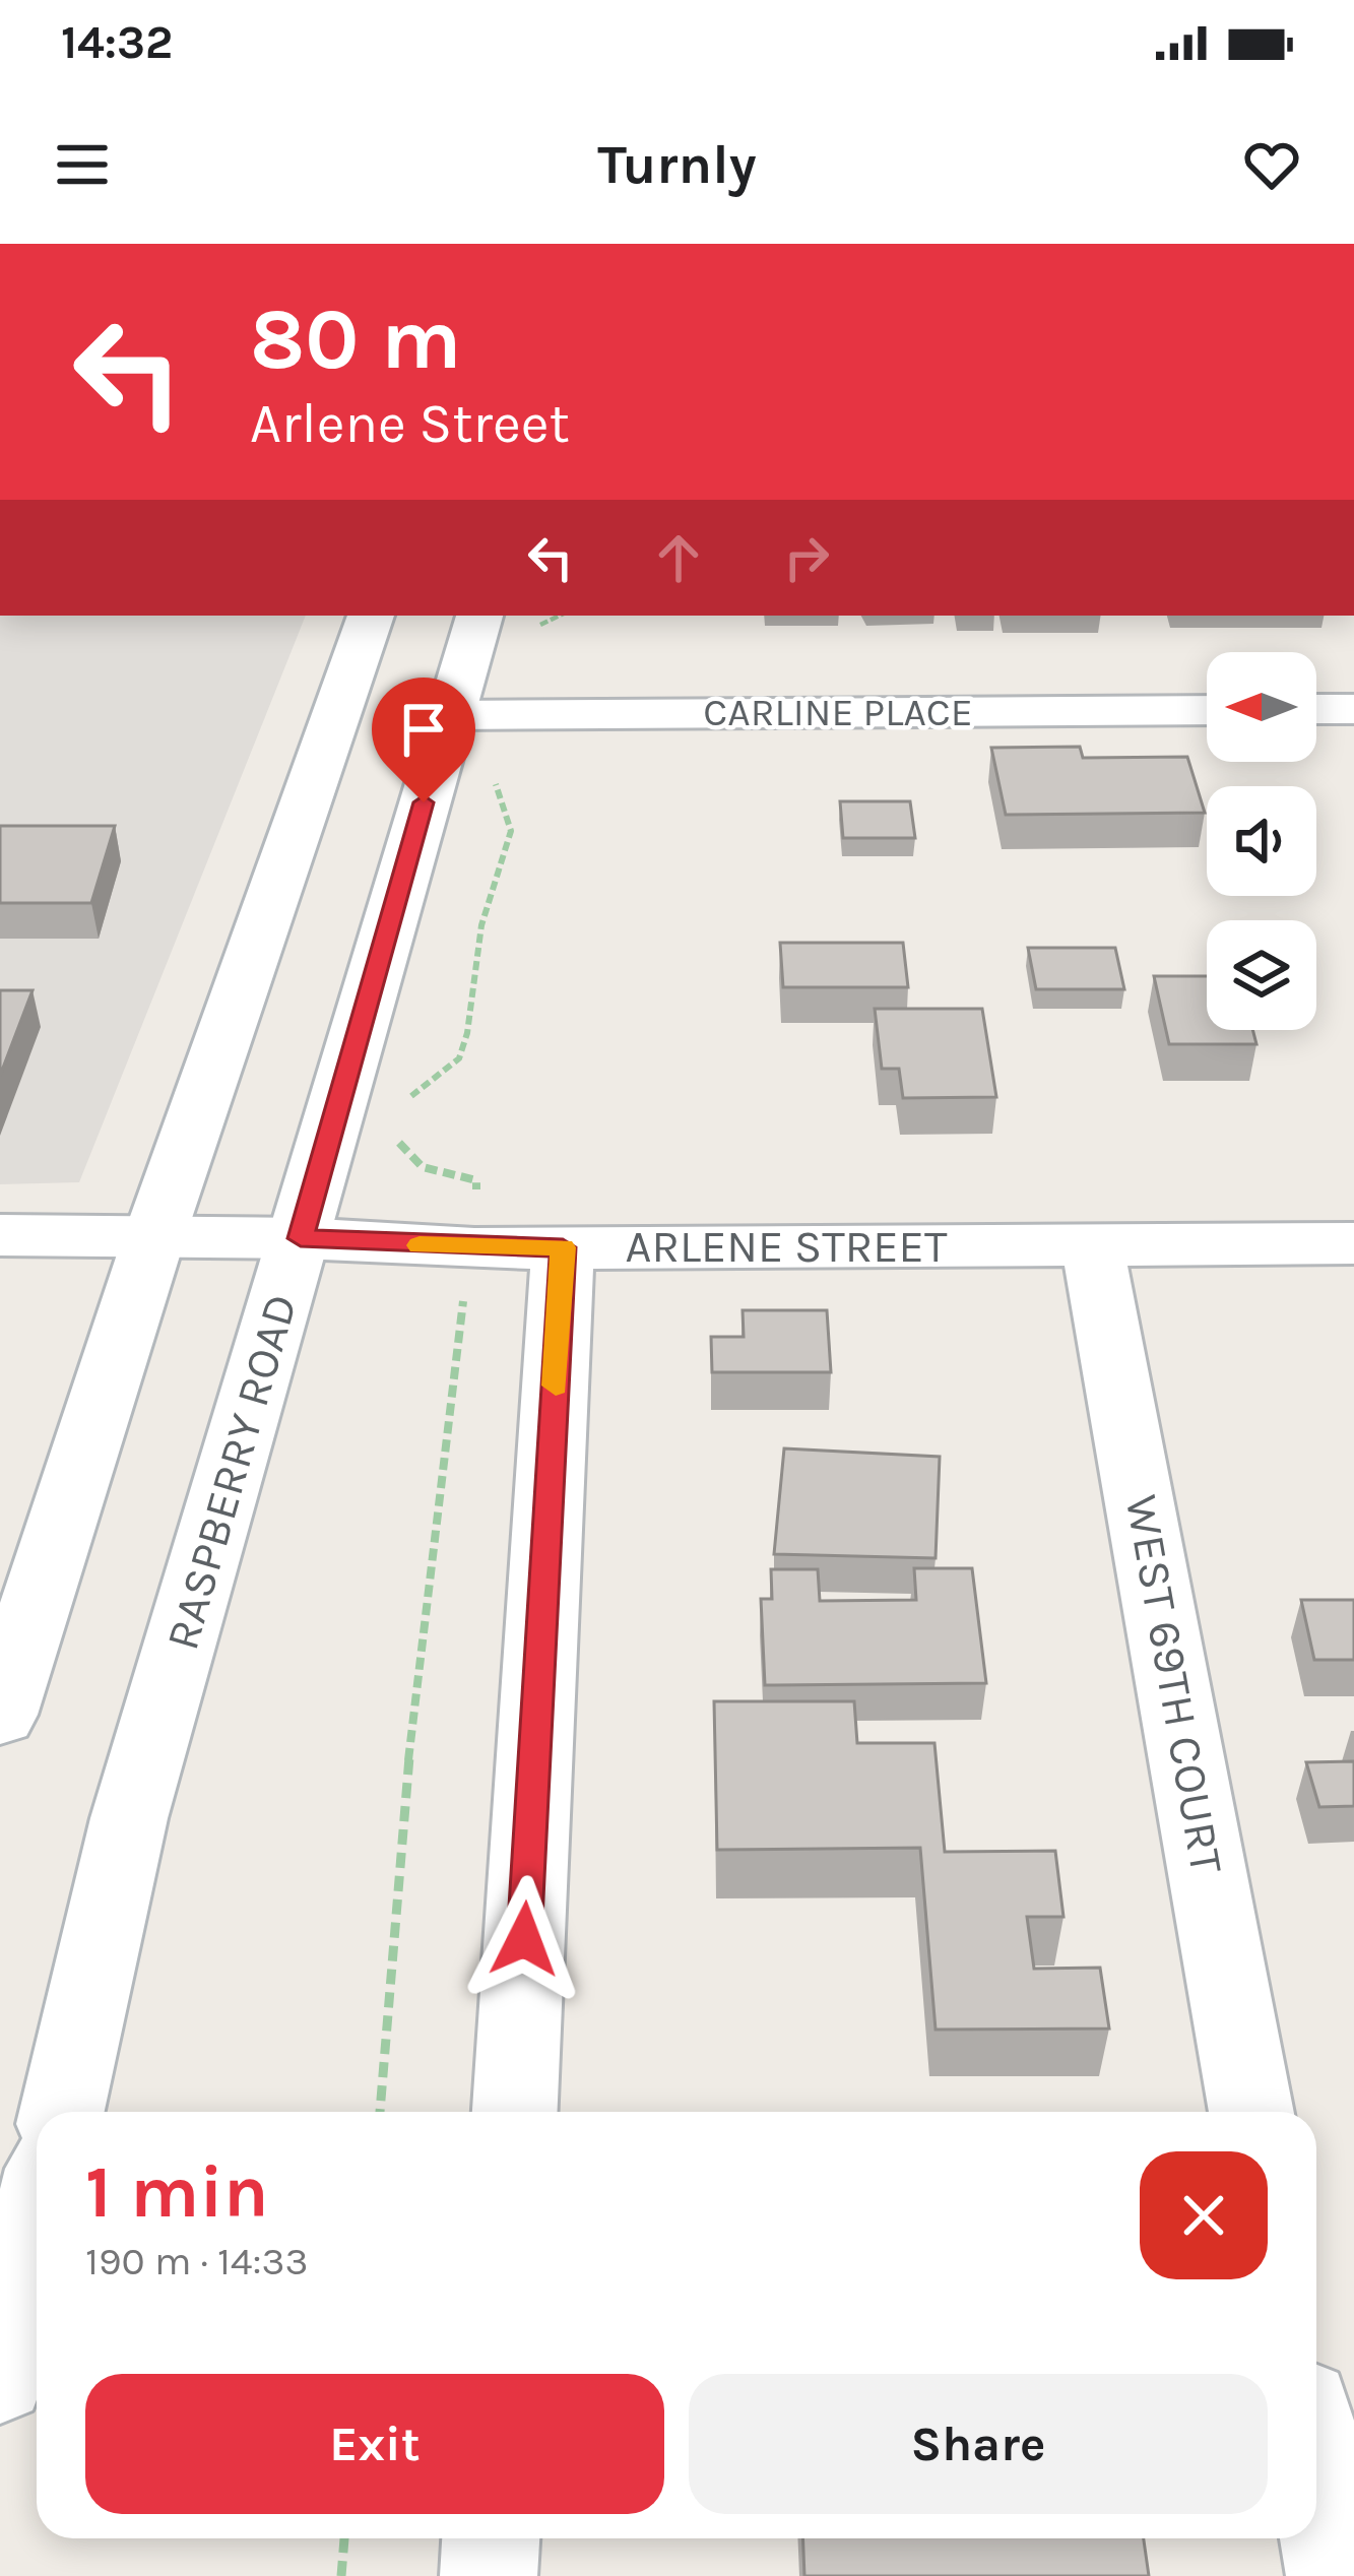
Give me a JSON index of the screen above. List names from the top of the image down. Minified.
{"streets":{"street":["CARLINE PLACE","ARLENE STREET","RASPBERRY ROAD","WEST 69TH COURT"]},"crossings":[["CARLINE PLACE","RASPBERRY ROAD"],["ARLENE STREET","RASPBERRY ROAD"],["ARLENE STREET","WEST 69TH COURT"]],"north":"left","page":{"status":"14:32","header":"Turnly","turn":["80 m","Arlene Street"],"heading":["1 min","190 m · 14:33"],"buttons":["Exit","Share"]}}
